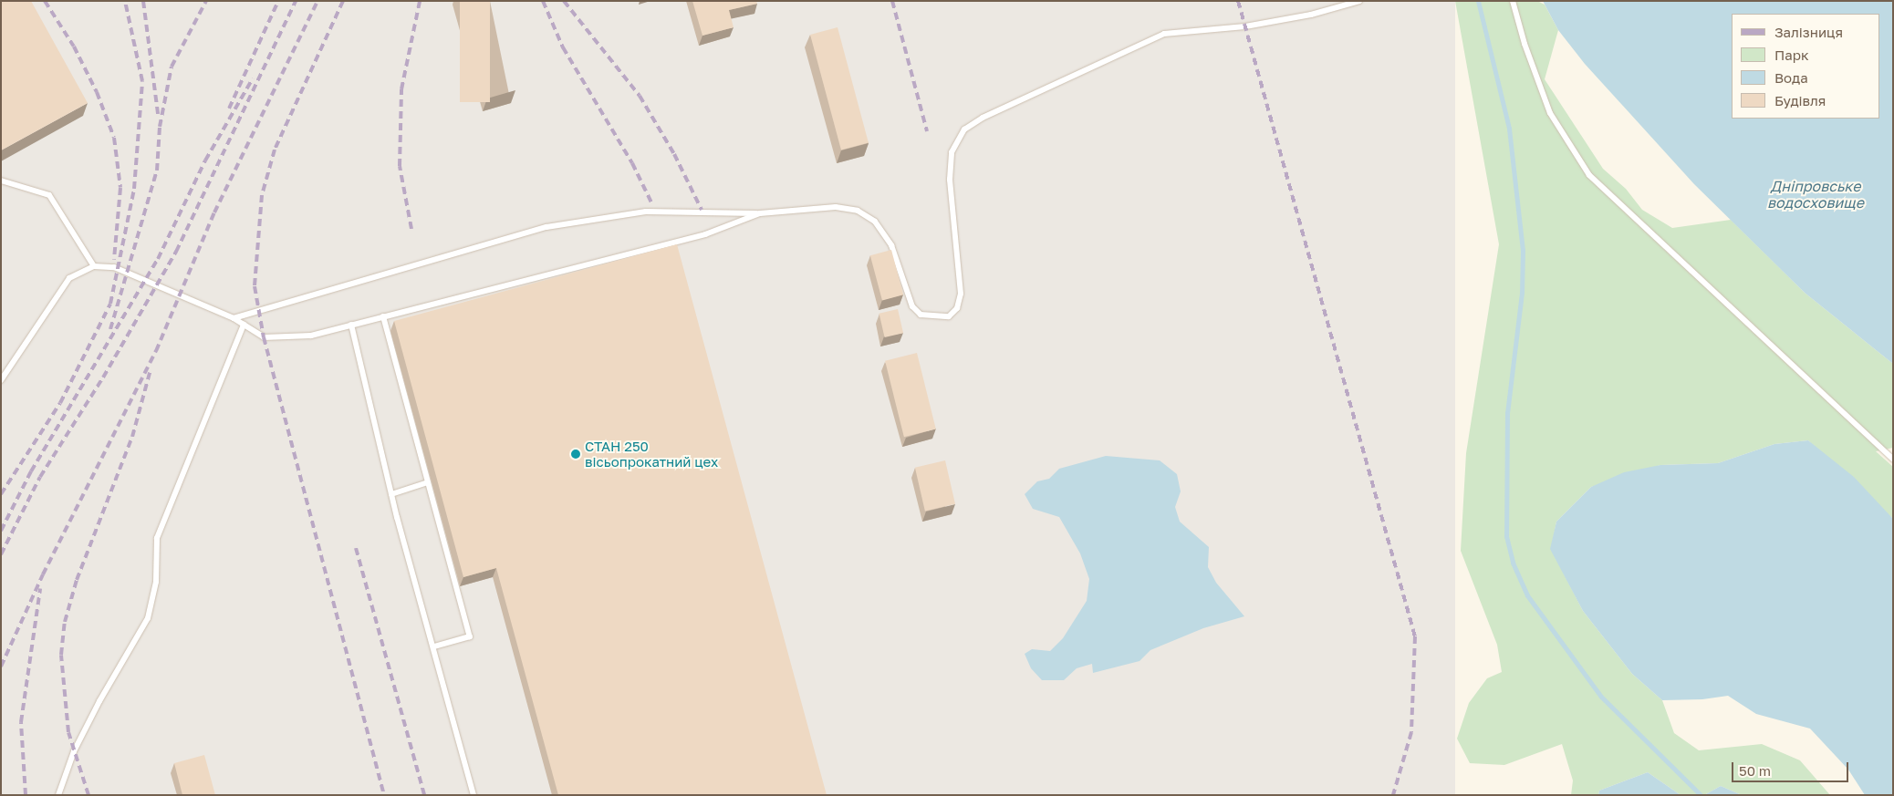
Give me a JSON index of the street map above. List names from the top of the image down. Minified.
{"water":["Дніпровське водосховище"],"places":["СТАН 250 вісьопрокатний цех"],"legend":["Залізниця","Парк","Вода","Будівля"],"scale_bar":"50 m"}
